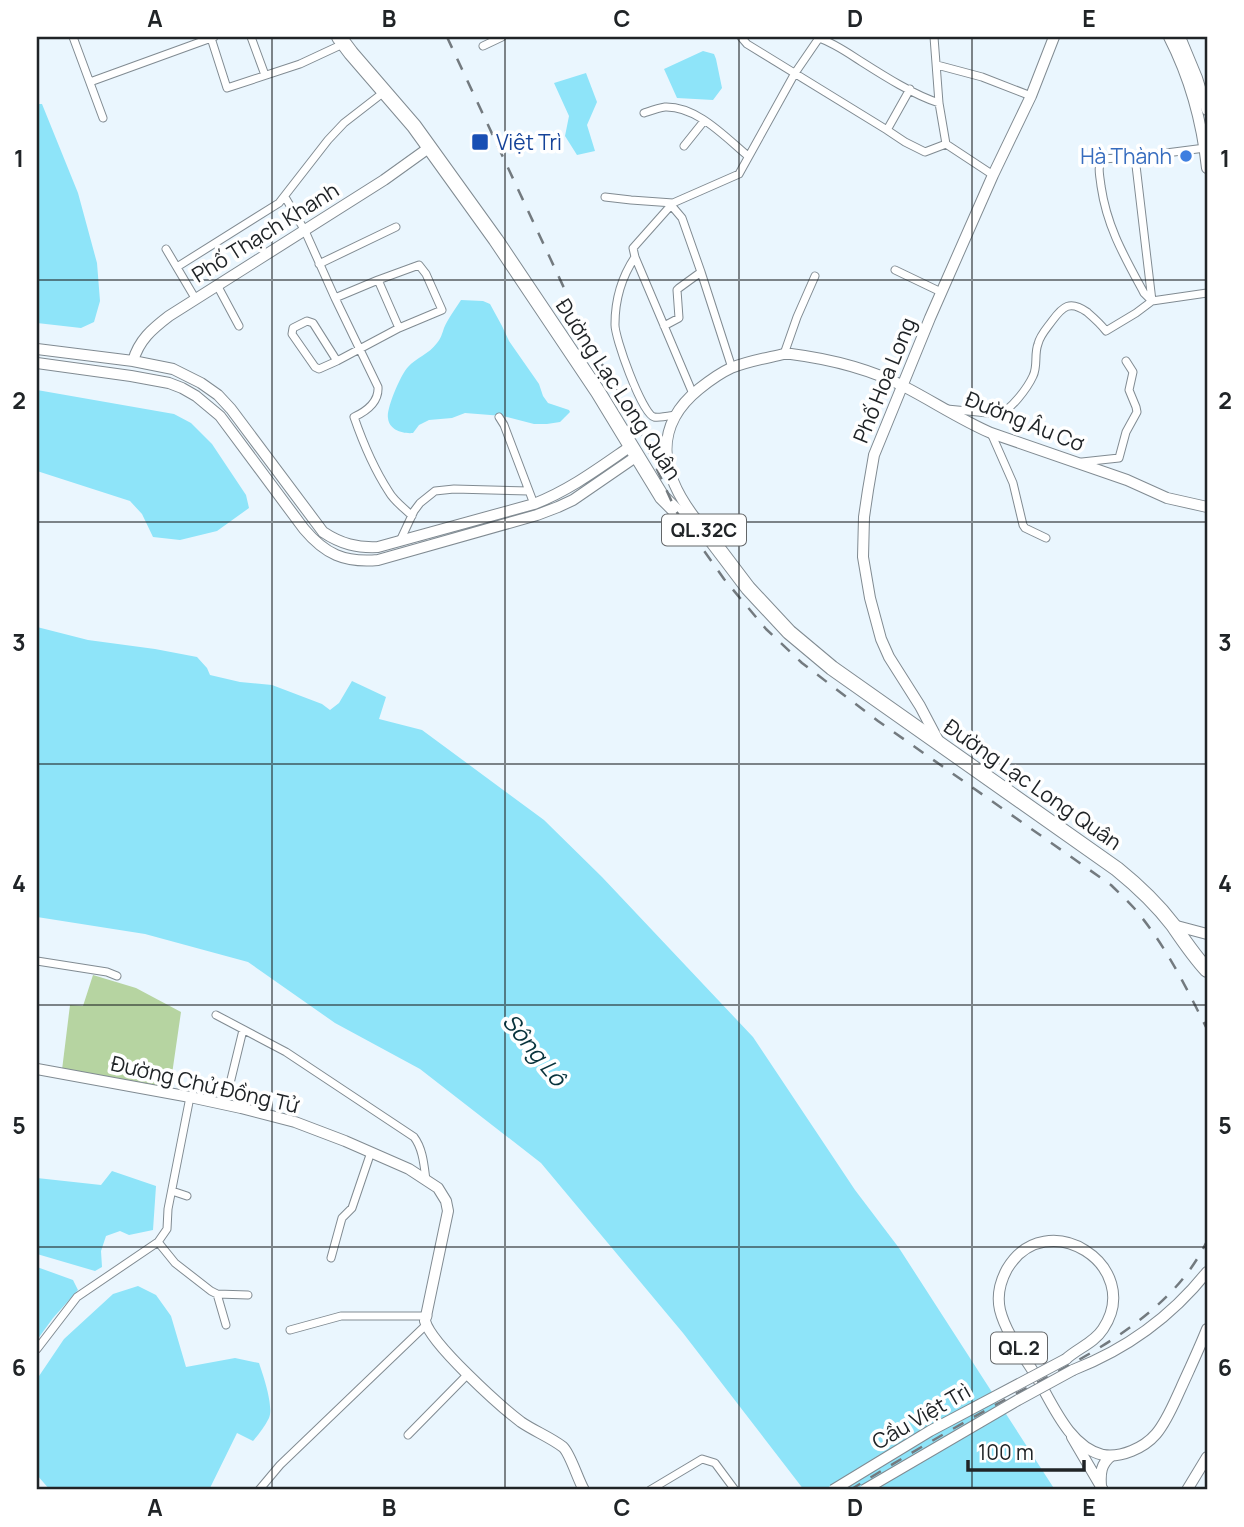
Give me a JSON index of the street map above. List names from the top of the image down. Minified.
{"streets":{"highway":["Đường Lạc Long Quân","QL.32C"],"main road":["Phố Thạch Khanh","Phố Hoa Long","Đường Âu Cơ","Đường Chử Đồng Tử","QL.2","Cầu Việt Trì"]},"crossings":[["Phố Thạch Khanh","Đường Lạc Long Quân"],["Phố Hoa Long","Đường Lạc Long Quân"],["Phố Hoa Long","Đường Âu Cơ"],["Đường Lạc Long Quân","Đường Âu Cơ"],["QL.2","Cầu Việt Trì"]],"water":["Sông Lô"],"places":{"transit":["Việt Trì"],"other":["Hà Thành"]},"scale_bar":"100 m","grid":{"columns":["A","B","C","D","E"],"rows":["1","2","3","4","5","6"]}}
